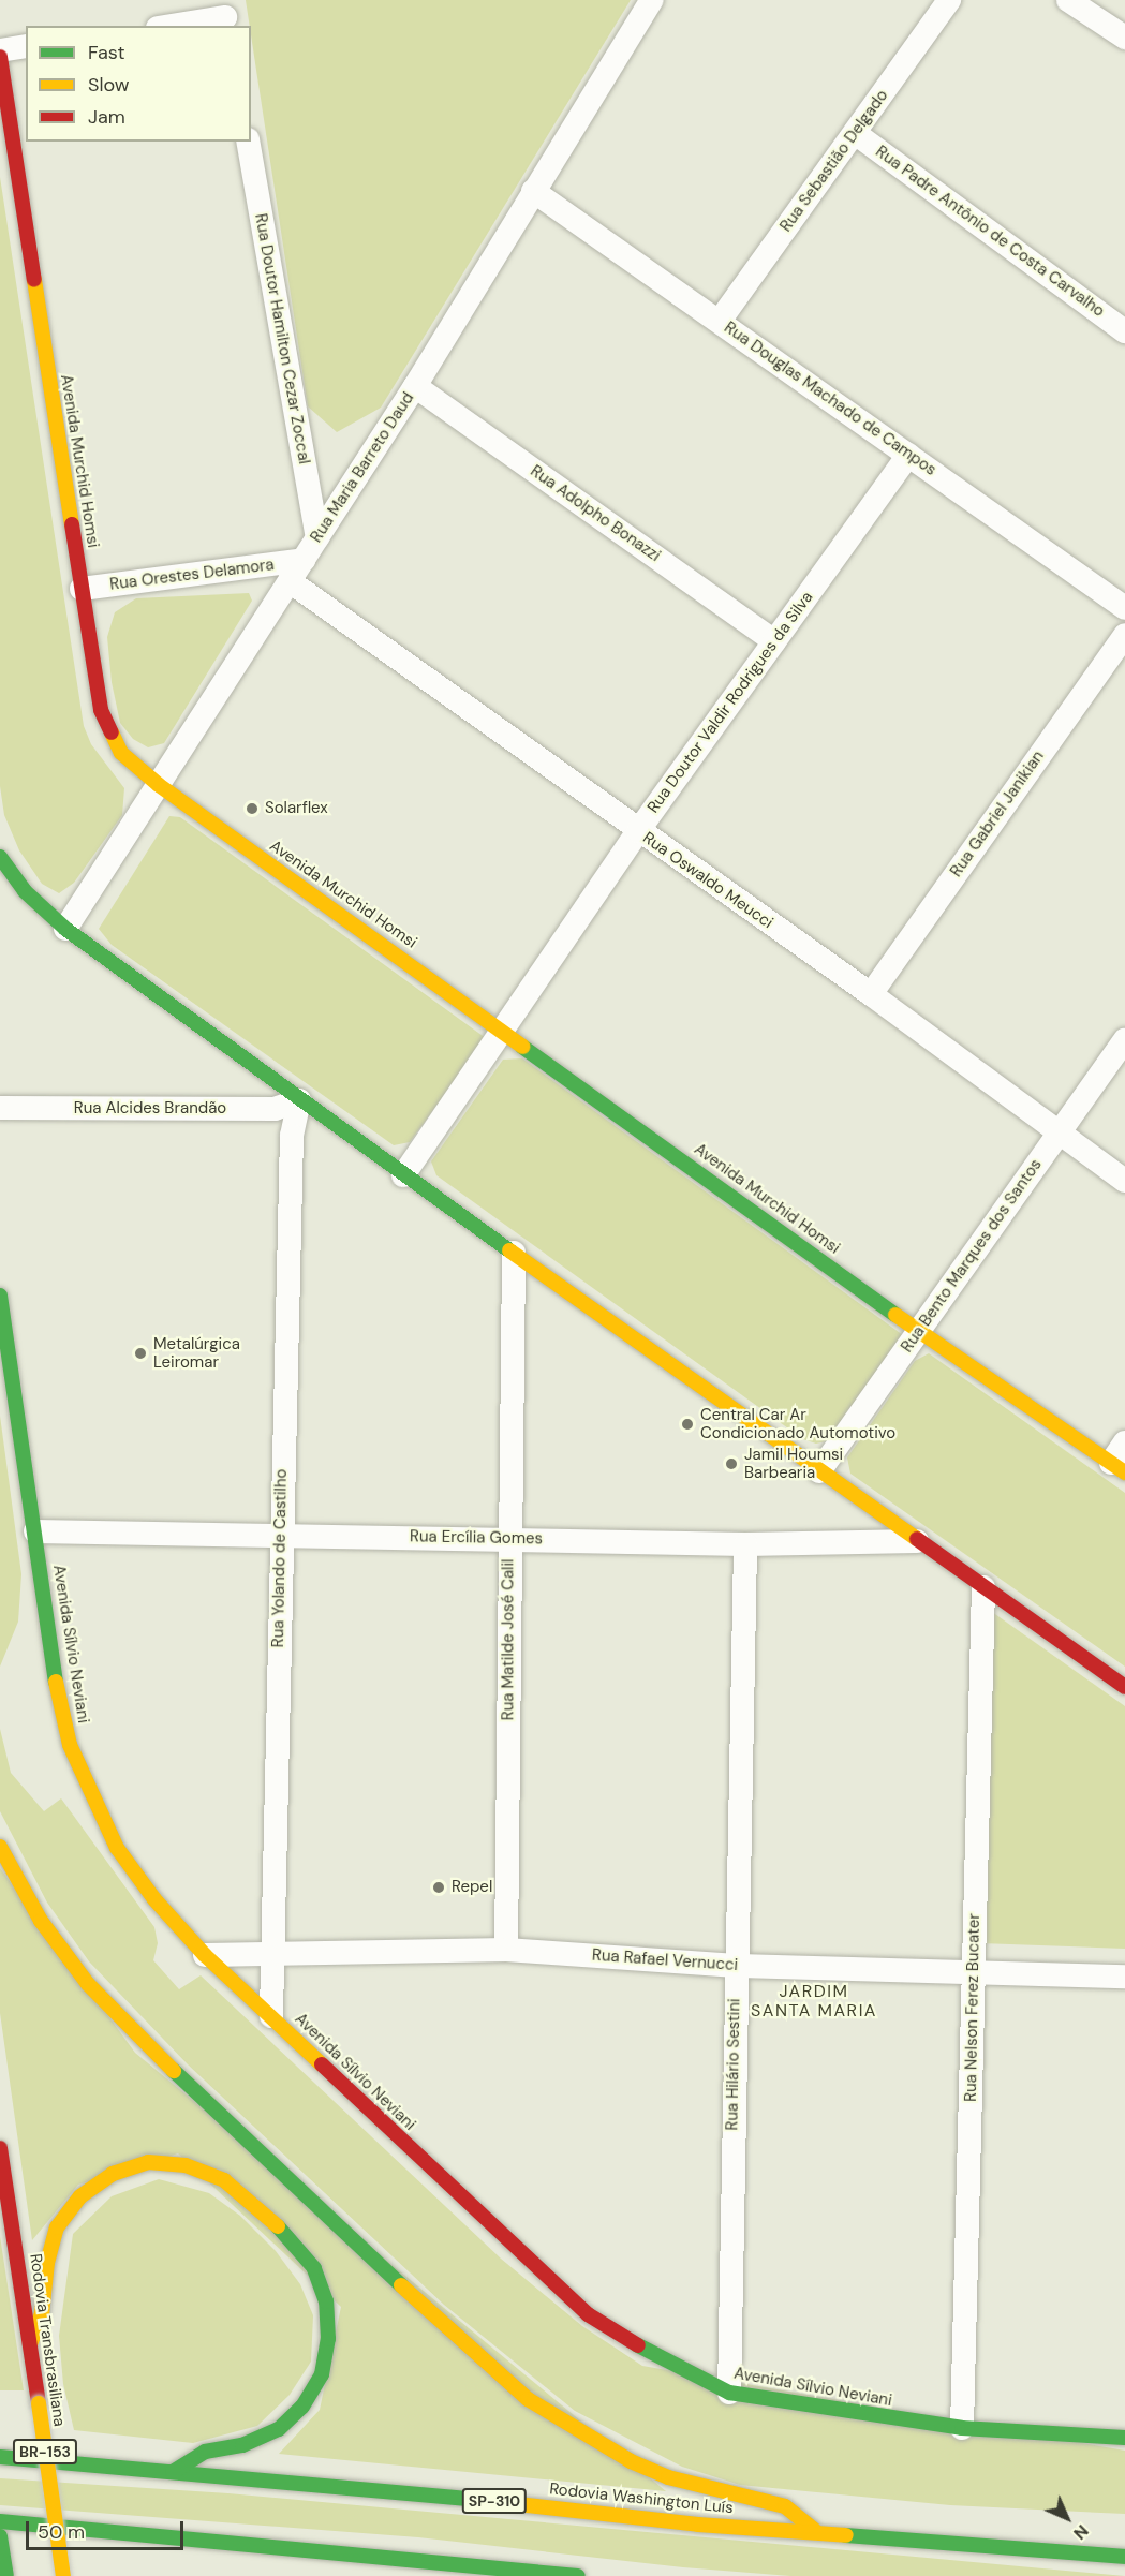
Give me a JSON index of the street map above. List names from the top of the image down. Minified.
{"streets":{"main road":["Avenida Murchid Homsi","Avenida Sílvio Neviani","Rodovia Transbrasiliana","BR-153","Rodovia Washington Luís","SP-310"],"street":["Rua Sebastião Delgado","Rua Padre Antônio de Costa Carvalho","Rua Doutor Hamilton Cezar Zoccal","Rua Douglas Machado de Campos","Rua Maria Barreto Daud","Rua Adolpho Bonazzi","Rua Orestes Delamora","Rua Doutor Valdir Rodrigues da Silva","Rua Gabriel Janikian","Rua Oswaldo Meucci","Rua Alcides Brandão","Rua Bento Marques dos Santos","Rua Ercília Gomes","Rua Yolando de Castilho","Rua Matilde José Calil","Rua Rafael Vernucci","Rua Nelson Ferez Bucater","Rua Hilário Sestini"]},"crossings":[["Rua Sebastião Delgado","Rua Padre Antônio de Costa Carvalho"],["Rua Sebastião Delgado","Rua Douglas Machado de Campos"],["Rua Doutor Hamilton Cezar Zoccal","Rua Maria Barreto Daud"],["Rua Douglas Machado de Campos","Rua Maria Barreto Daud"],["Rua Douglas Machado de Campos","Rua Doutor Valdir Rodrigues da Silva"],["Avenida Murchid Homsi","Rua Maria Barreto Daud"],["Avenida Murchid Homsi","Rua Orestes Delamora"],["Avenida Murchid Homsi","Rua Doutor Valdir Rodrigues da Silva"],["Avenida Murchid Homsi","Rua Bento Marques dos Santos"],["Rua Maria Barreto Daud","Rua Adolpho Bonazzi"],["Rua Maria Barreto Daud","Rua Orestes Delamora"],["Rua Maria Barreto Daud","Rua Oswaldo Meucci"],["Rua Adolpho Bonazzi","Rua Doutor Valdir Rodrigues da Silva"],["Rua Doutor Valdir Rodrigues da Silva","Rua Oswaldo Meucci"],["Rua Gabriel Janikian","Rua Oswaldo Meucci"],["Rua Oswaldo Meucci","Rua Bento Marques dos Santos"],["Rua Alcides Brandão","Rua Yolando de Castilho"],["Rua Ercília Gomes","Rua Yolando de Castilho"],["Rua Ercília Gomes","Rua Matilde José Calil"],["Rua Ercília Gomes","Avenida Sílvio Neviani"],["Rua Ercília Gomes","Rua Hilário Sestini"],["Rua Yolando de Castilho","Avenida Sílvio Neviani"],["Rua Yolando de Castilho","Rua Rafael Vernucci"],["Rua Matilde José Calil","Rua Rafael Vernucci"],["Avenida Sílvio Neviani","Rua Rafael Vernucci"],["Avenida Sílvio Neviani","Rua Nelson Ferez Bucater"],["Avenida Sílvio Neviani","Rua Hilário Sestini"],["Rua Rafael Vernucci","Rua Nelson Ferez Bucater"],["Rua Rafael Vernucci","Rua Hilário Sestini"]],"districts":["JARDIM SANTA MARIA"],"places":["Solarflex","Metalúrgica Leiromar","Central Car Ar Condicionado Automotivo","Jamil Houmsi Barbearia","Repel"],"legend":["Fast","Slow","Jam"],"scale_bar":"50 m","north":"bottom right"}
